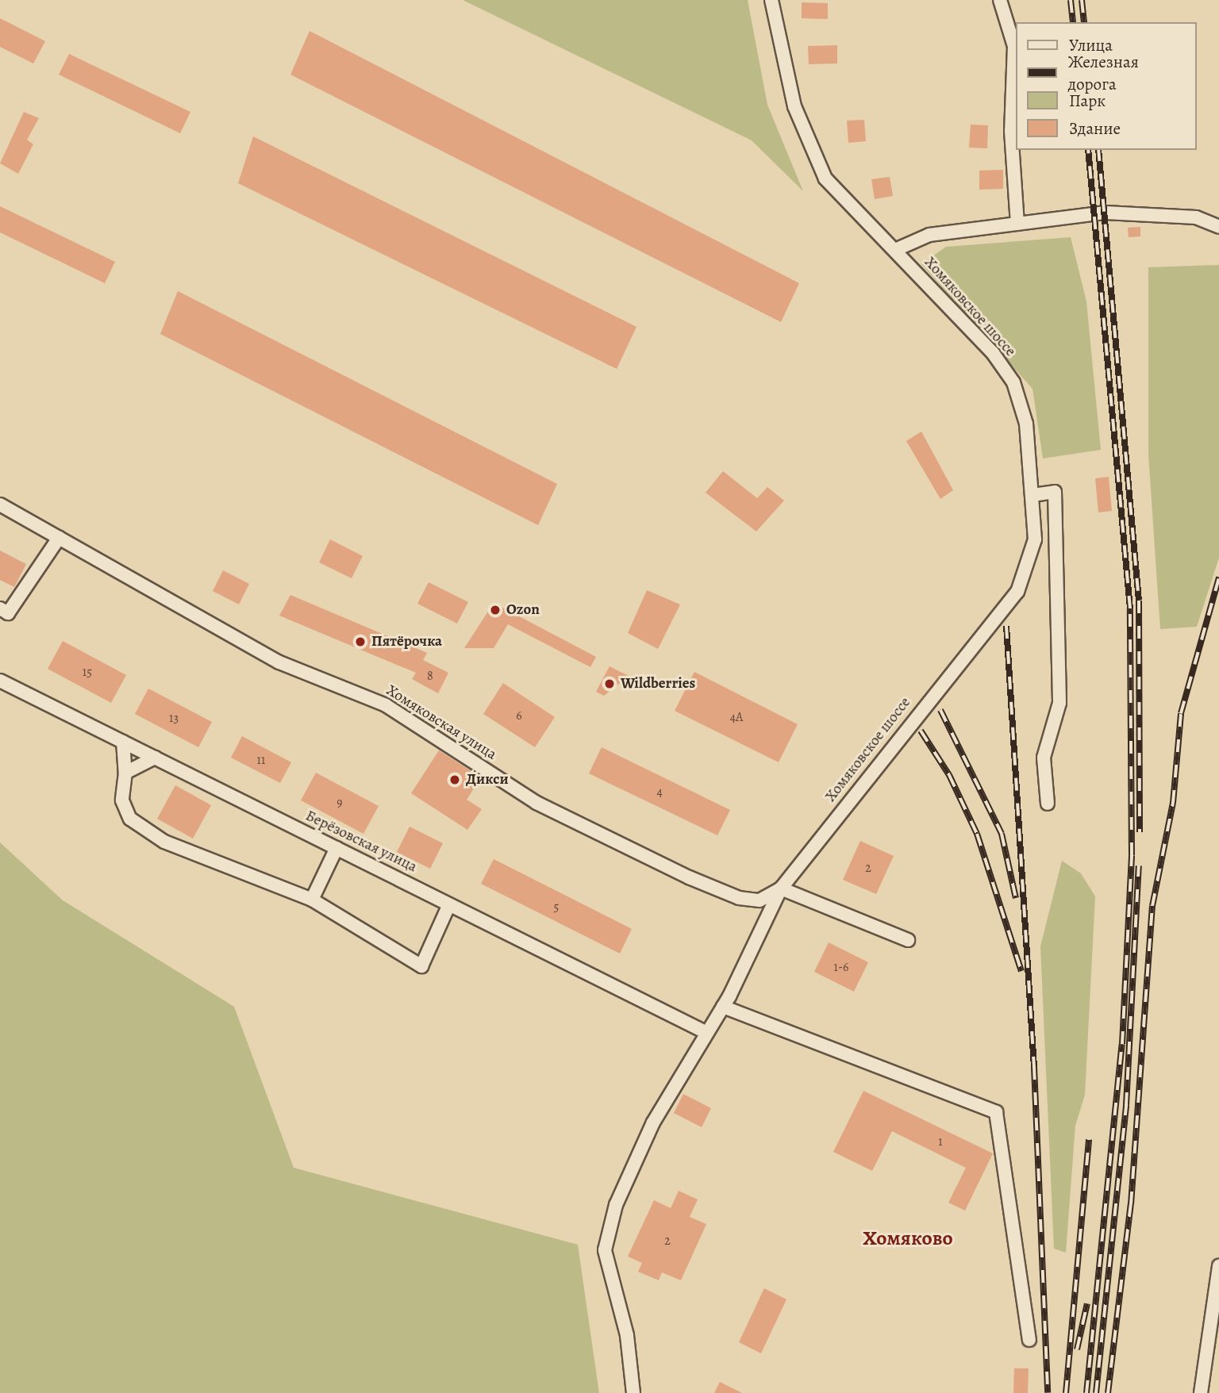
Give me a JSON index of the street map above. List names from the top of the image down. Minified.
{"streets":{"street":["Хомяковское шоссе","Хомяковская улица","Берёзовская улица"]},"crossings":[["Хомяковское шоссе","Хомяковская улица"]],"districts":["Хомяково"],"places":["Ozon","Пятёрочка","Wildberries","Дикси"],"house_numbers":["15","8","6","4А","13","11","4","9","2","5","1-6","1","2"],"legend":["Улица","Железная дорога","Парк","Здание"]}
